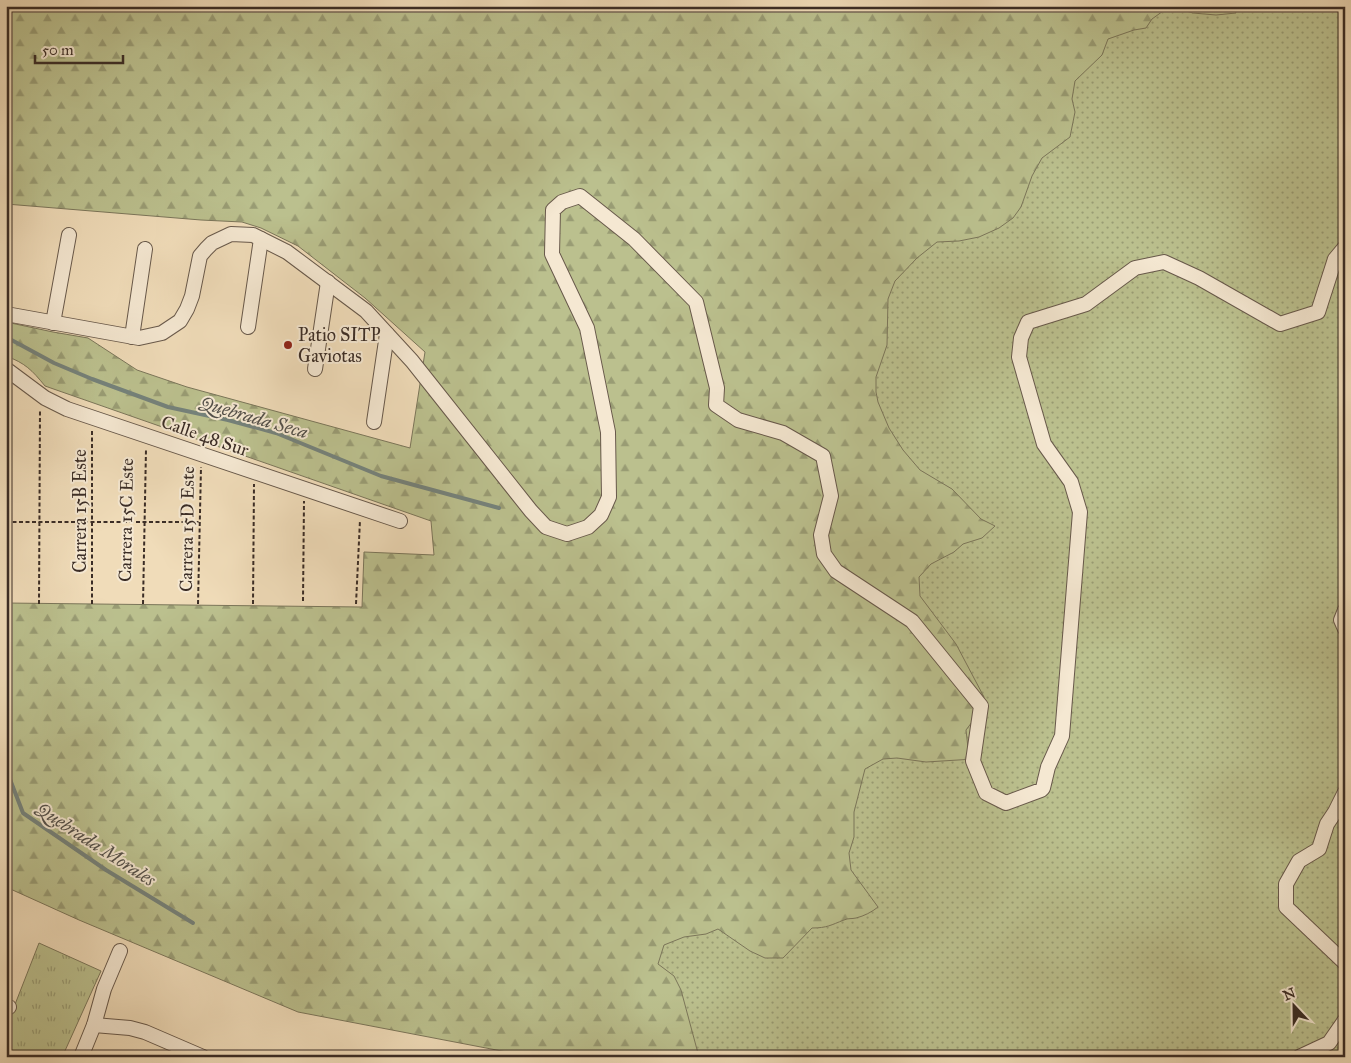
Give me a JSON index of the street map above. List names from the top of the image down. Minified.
{"streets":{"street":["Calle 48 Sur"],"path":["Carrera 15B Este","Carrera 15C Este","Carrera 15D Este"]},"crossings":[["Calle 48 Sur","Carrera 15B Este"],["Calle 48 Sur","Carrera 15C Este"],["Calle 48 Sur","Carrera 15D Este"]],"water":["Quebrada Seca","Quebrada Morales"],"places":["Patio SITP Gaviotas"],"scale_bar":"50 m","north":"top"}
